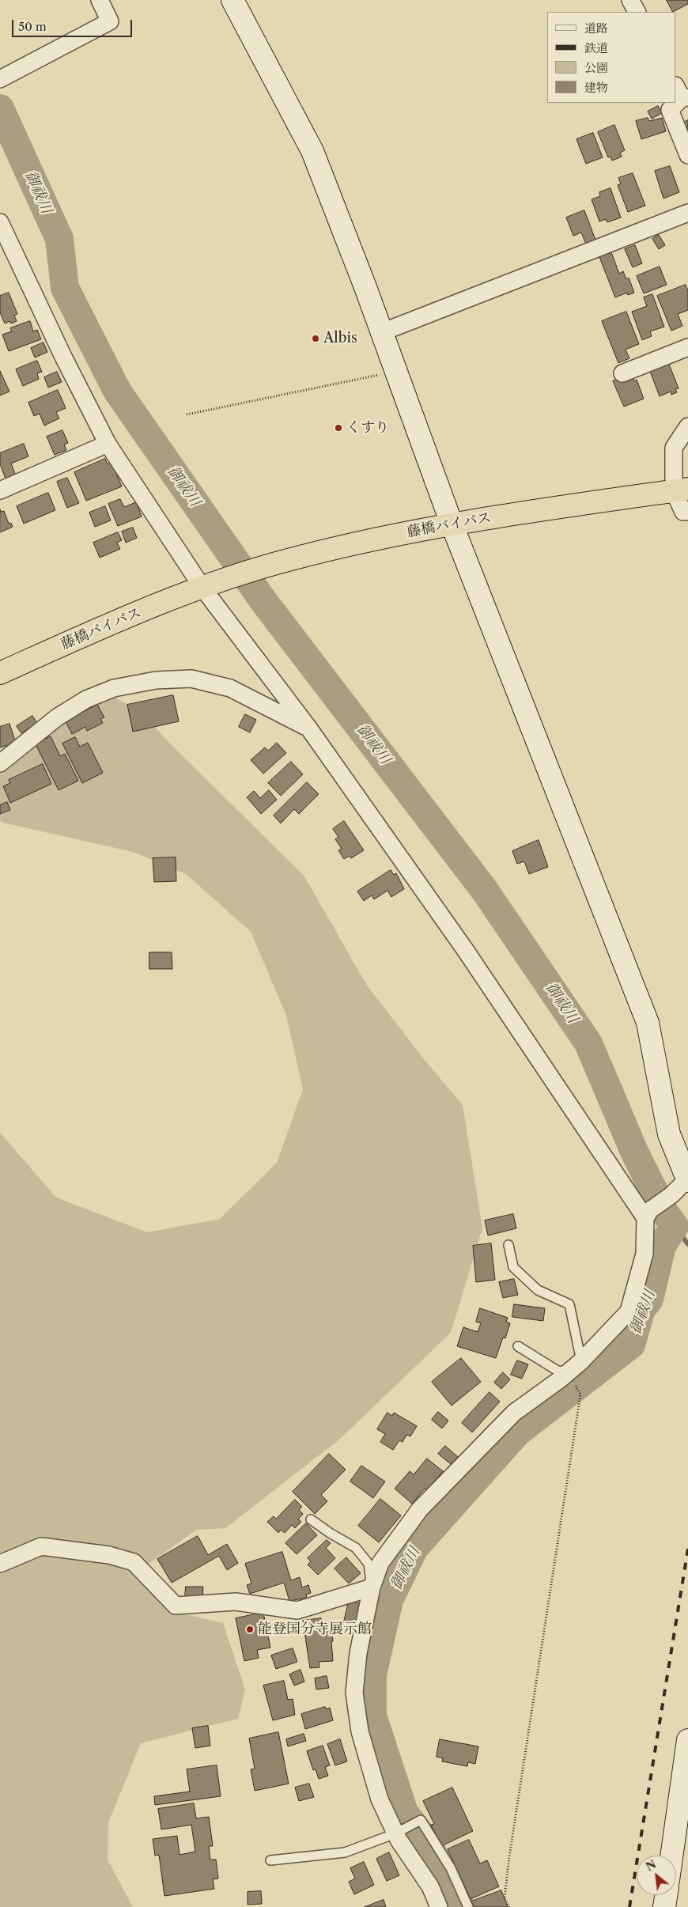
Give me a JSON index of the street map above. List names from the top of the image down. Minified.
{"streets":{"highway":["藤橋バイパス"]},"water":["御祓川"],"places":["Albis","くすり","能登国分寺展示館"],"legend":["道路","鉄道","公園","建物"],"scale_bar":"50 m","north":"top left"}
